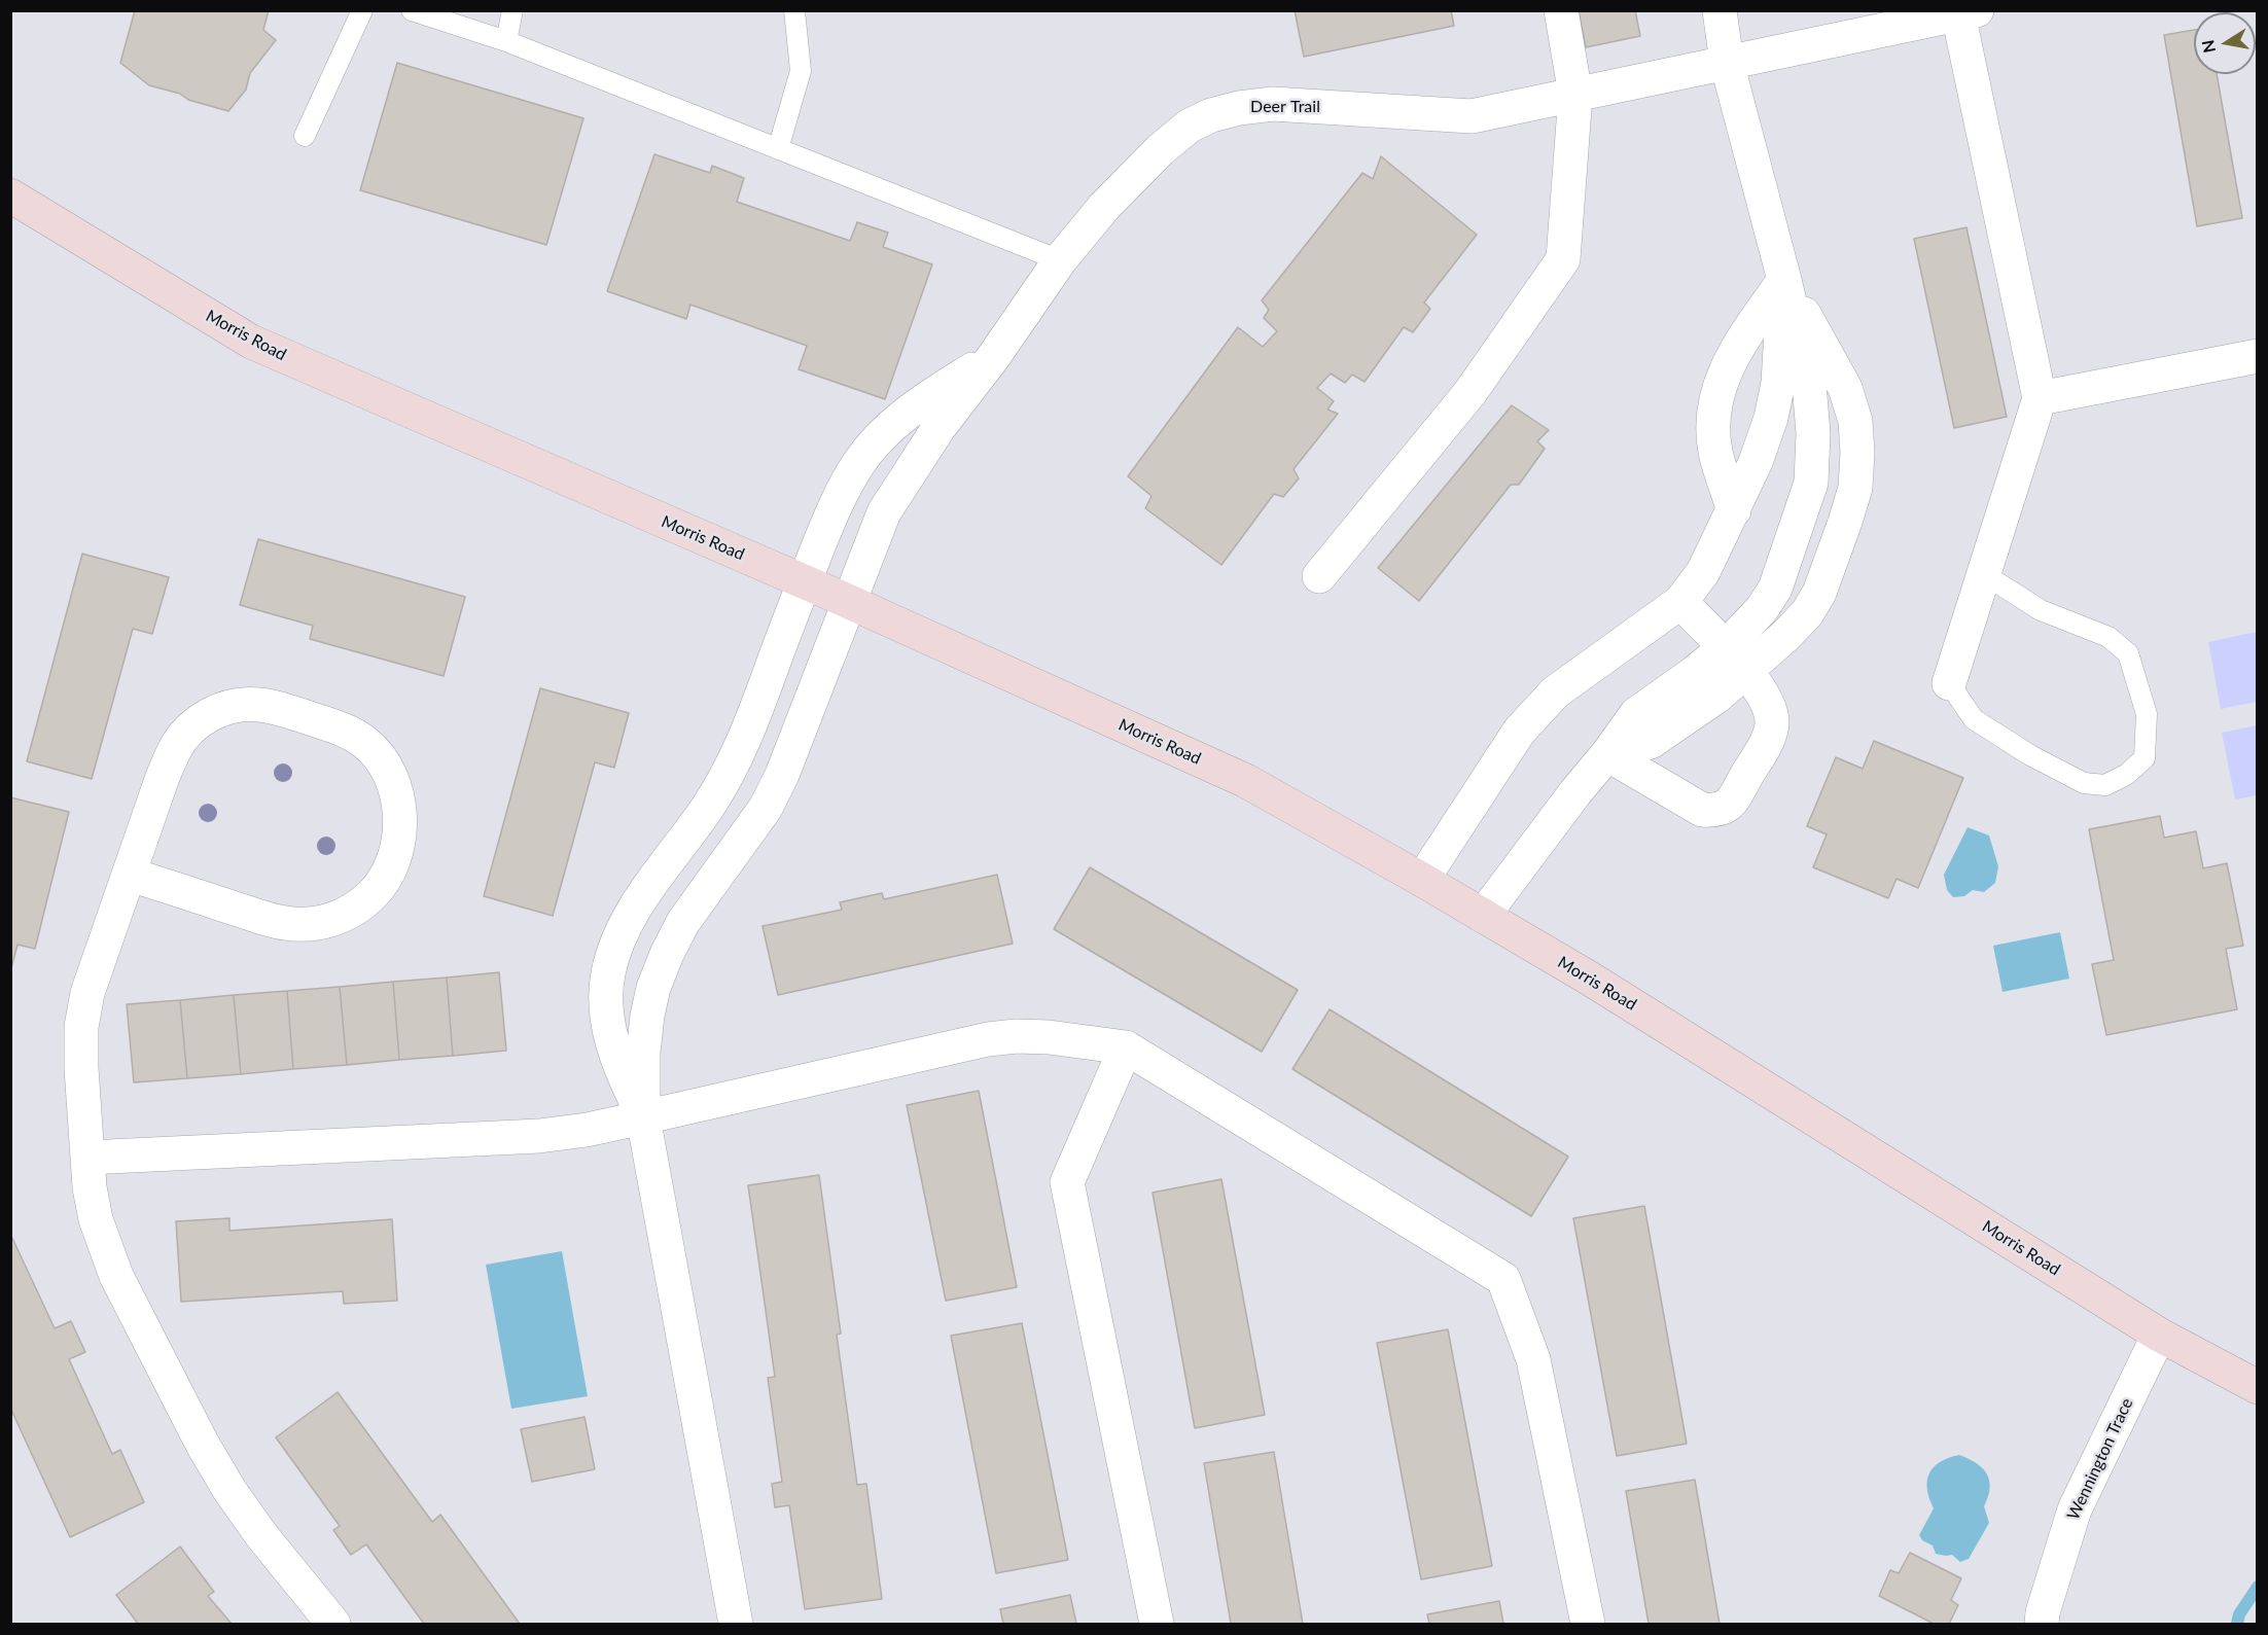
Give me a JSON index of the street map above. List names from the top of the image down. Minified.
{"streets":{"street":["Deer Trail","Morris Road","Wennington Trace"]},"crossings":[["Deer Trail","Morris Road"],["Morris Road","Wennington Trace"]],"north":"left"}
